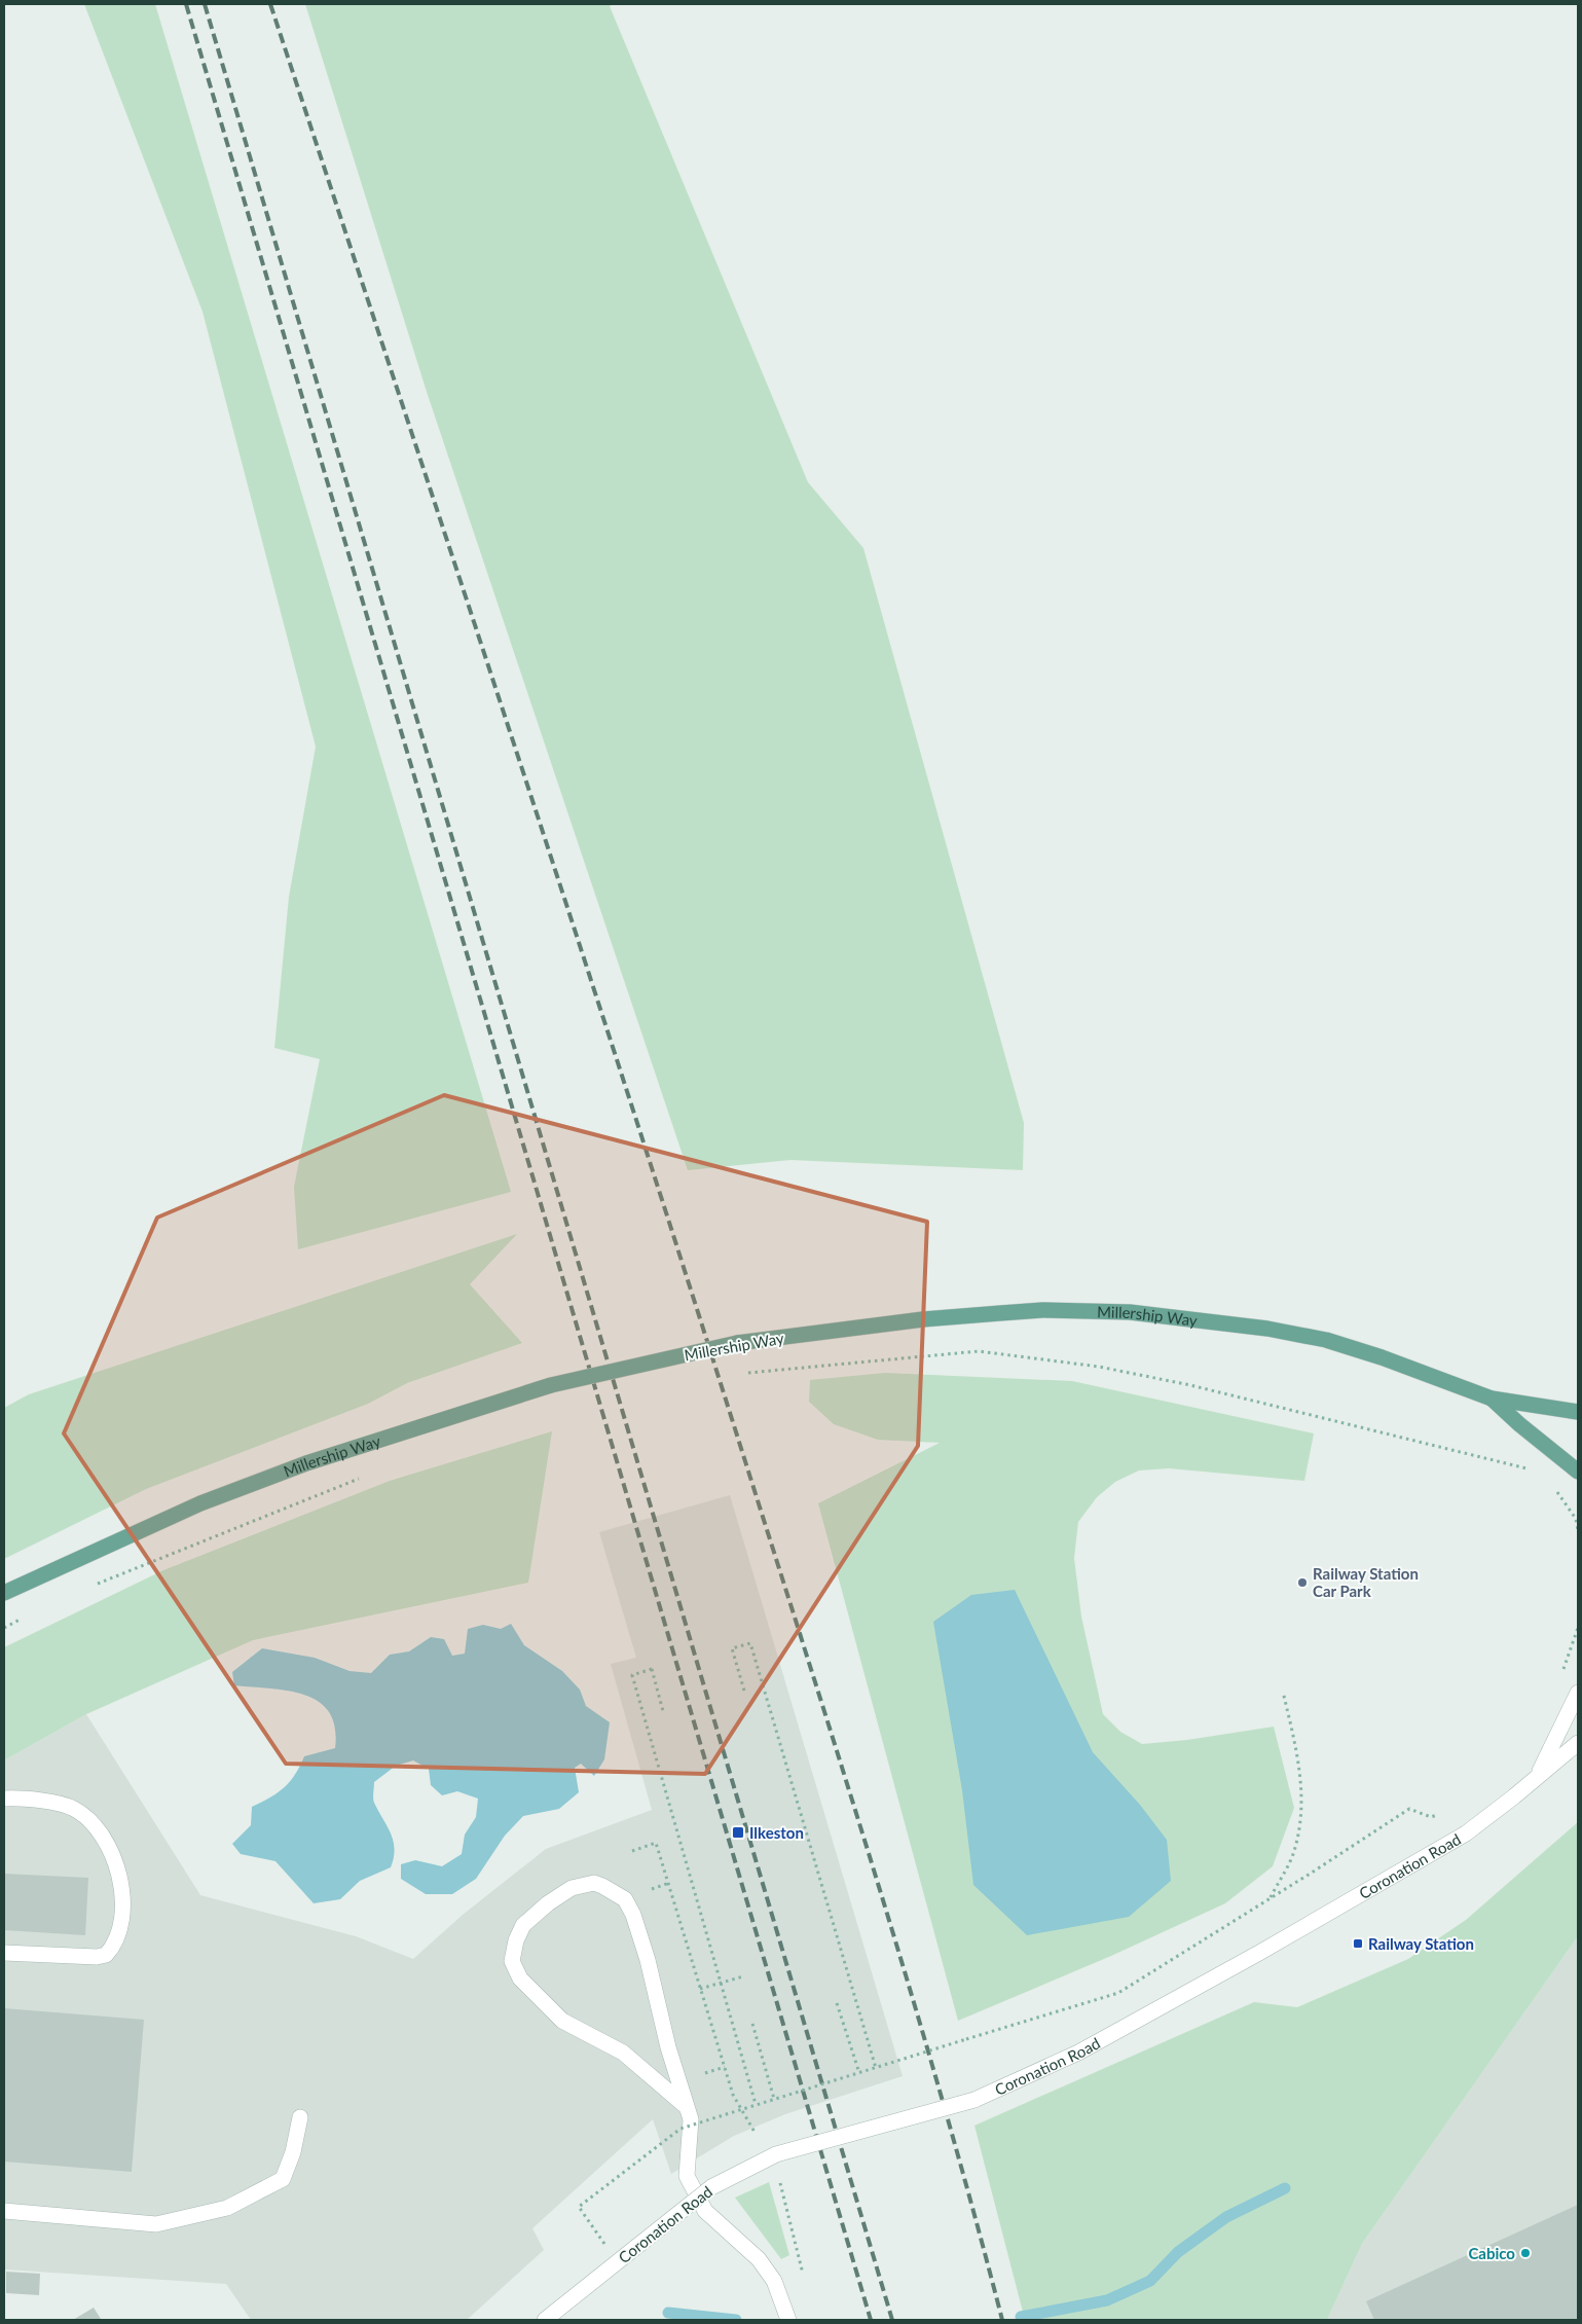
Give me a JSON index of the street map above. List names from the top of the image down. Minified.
{"streets":{"main road":["Millership Way"],"street":["Coronation Road"]},"places":{"other":["Railway Station Car Park","Cabico"],"transit":["Ilkeston","Railway Station"]}}
